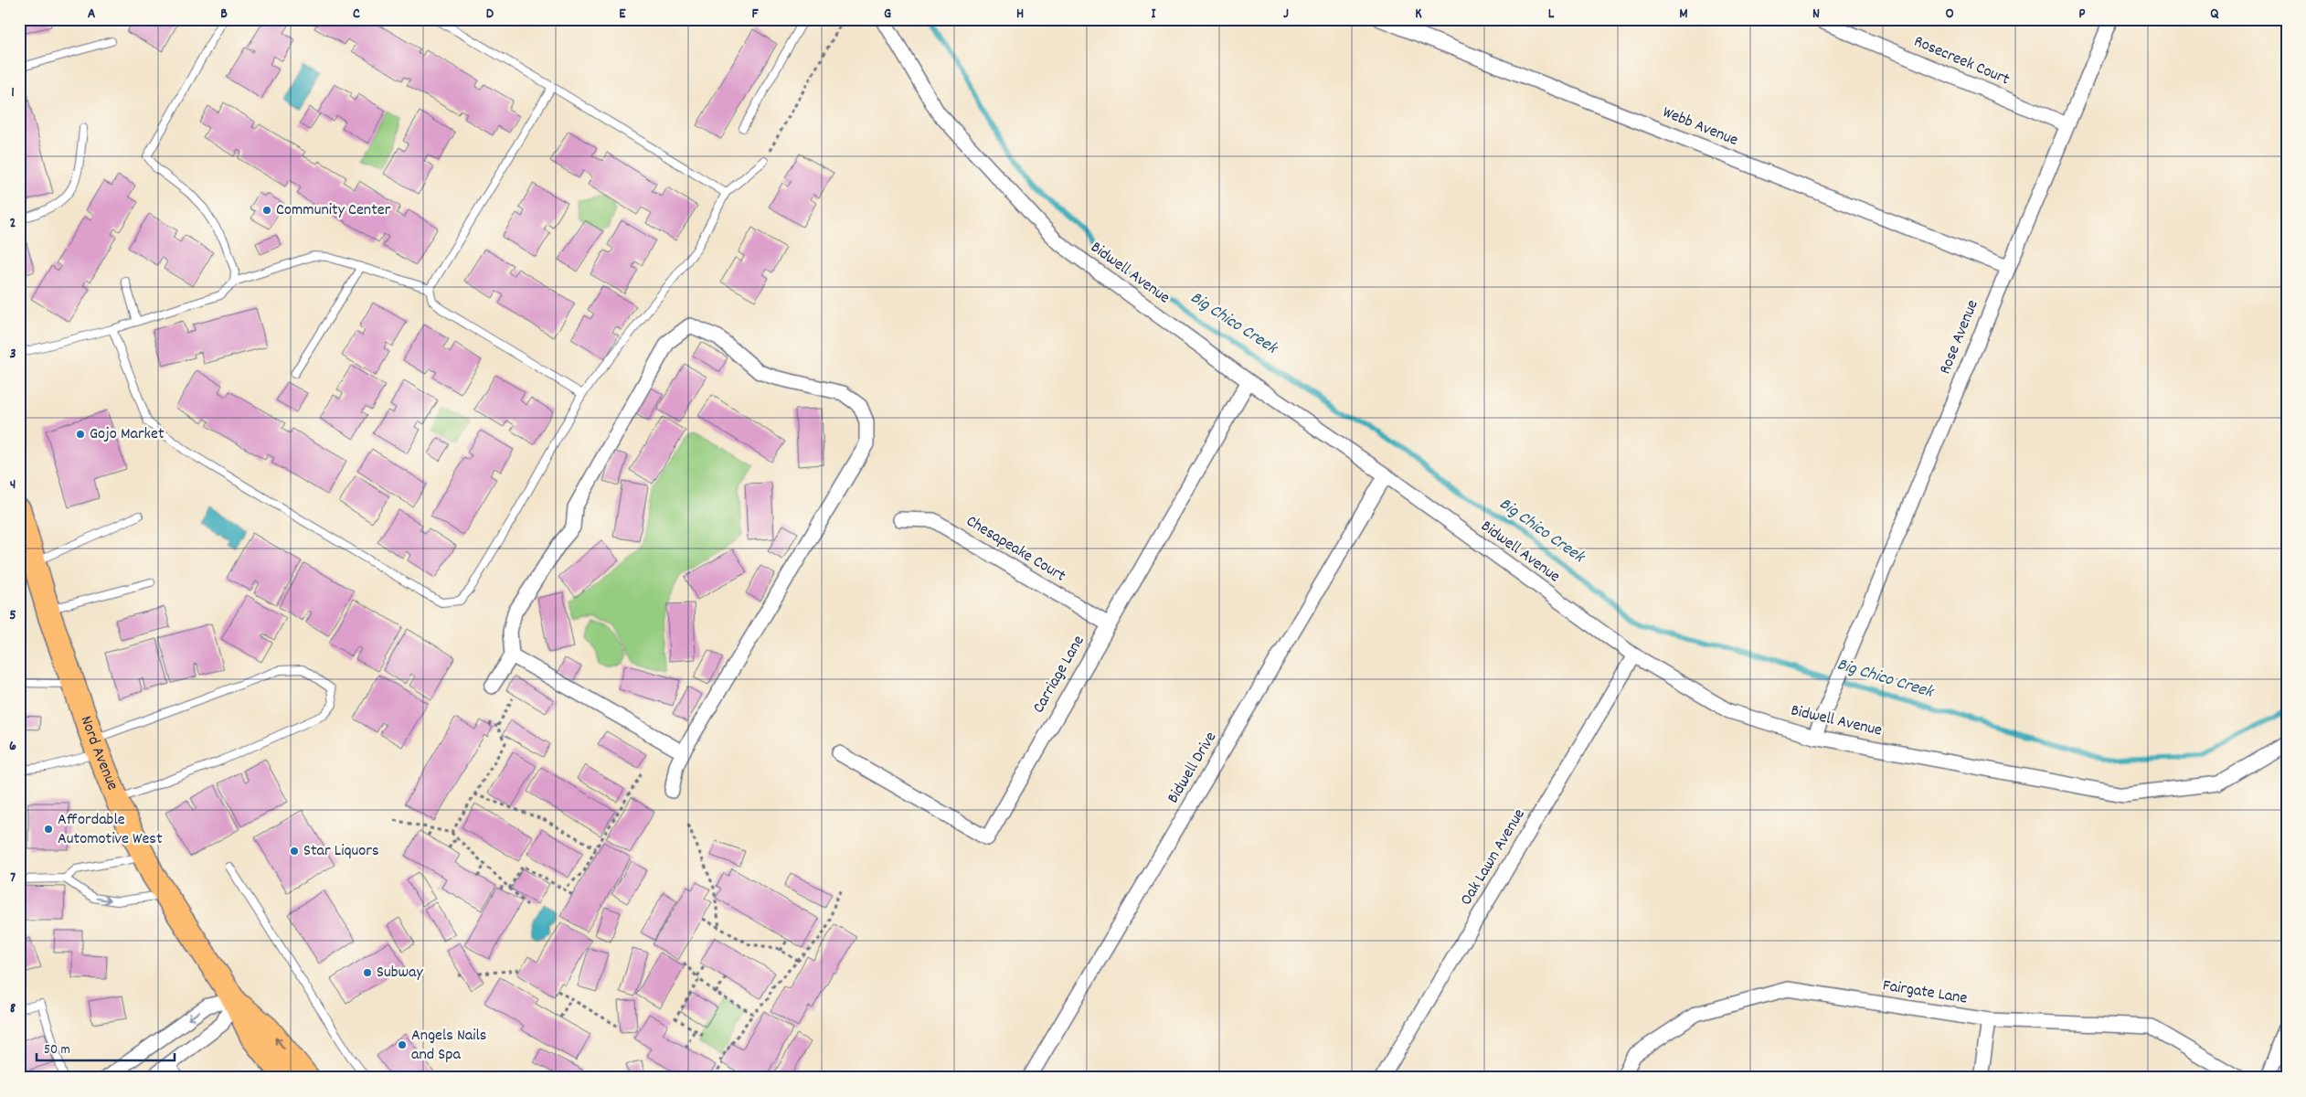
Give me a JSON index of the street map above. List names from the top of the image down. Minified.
{"streets":{"main road":["Nord Avenue"],"street":["Rosecreek Court","Webb Avenue","Bidwell Avenue","Rose Avenue","Chesapeake Court","Carriage Lane","Bidwell Drive","Oak Lawn Avenue","Fairgate Lane"]},"crossings":[["Rosecreek Court","Rose Avenue"],["Webb Avenue","Rose Avenue"],["Bidwell Avenue","Rose Avenue"],["Bidwell Avenue","Carriage Lane"],["Bidwell Avenue","Bidwell Drive"],["Bidwell Avenue","Oak Lawn Avenue"],["Chesapeake Court","Carriage Lane"]],"water":["Big Chico Creek"],"places":["Community Center","Gojo Market","Affordable Automotive West","Star Liquors","Subway","Angels Nails and Spa"],"scale_bar":"50 m","grid":{"columns":["A","B","C","D","E","F","G","H","I","J","K","L","M","N","O","P","Q"],"rows":["1","2","3","4","5","6","7","8"]}}
